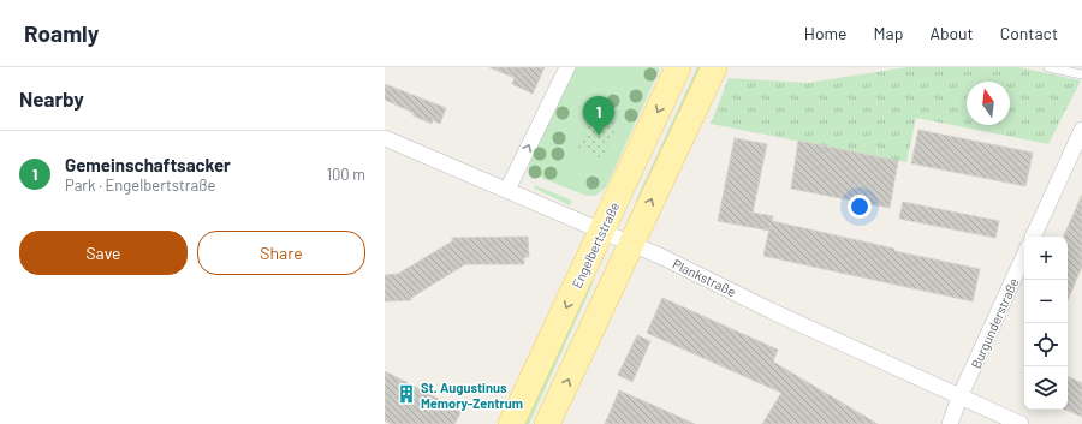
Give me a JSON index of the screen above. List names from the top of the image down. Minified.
{"streets":{"main road":["Engelbertstraße"],"street":["Plankstraße","Burgunderstraße"]},"crossings":[["Engelbertstraße","Plankstraße"],["Plankstraße","Burgunderstraße"]],"places":{"building":["St. Augustinus Memory-Zentrum"]},"north":"top","page":{"header":"Roamly","nav":["Home","Map","About","Contact"],"heading":"Nearby","pins":"1","list":[{"mark":"1","name":"Gemeinschaftsacker","note":"Park · Engelbertstraße","value":"100 m"}],"buttons":["Save","Share"],"map_buttons":["+","−"]}}
